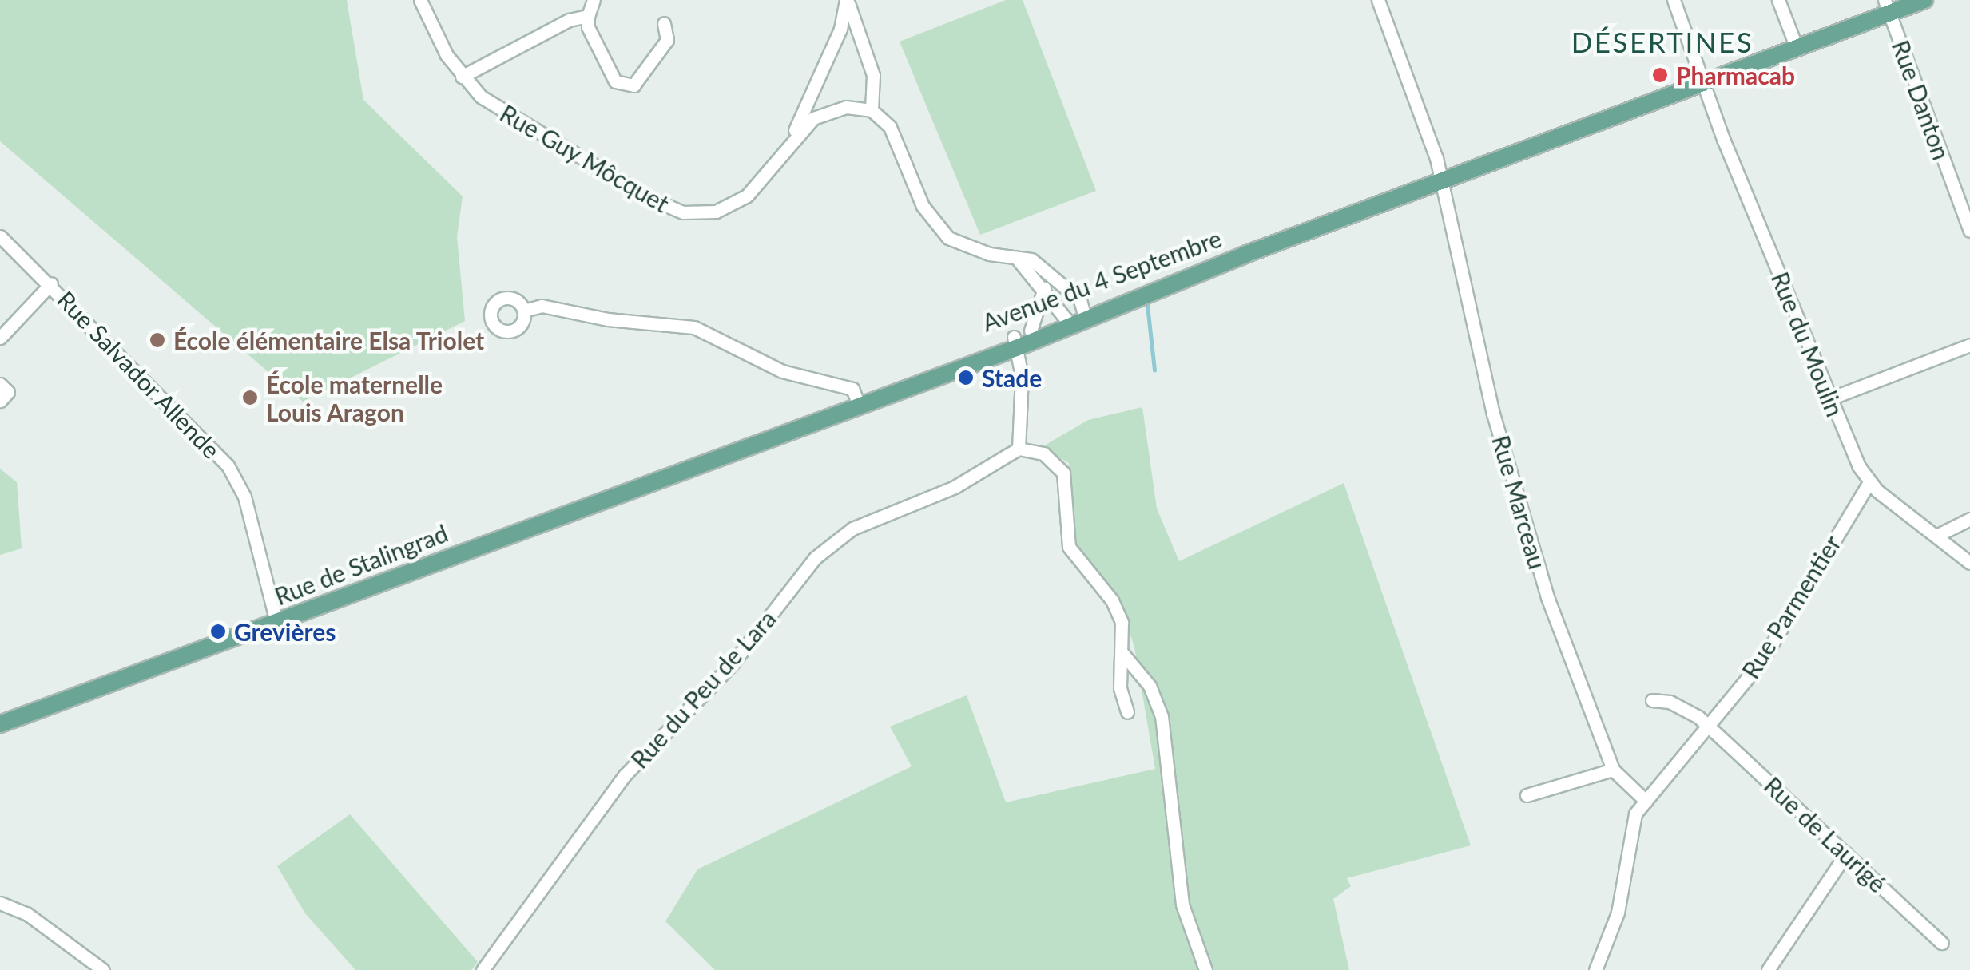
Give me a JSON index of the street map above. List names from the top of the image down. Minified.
{"streets":{"main road":["Avenue du 4 Septembre","Rue de Stalingrad"],"street":["Rue Danton","Rue Guy Môcquet","Rue du Moulin","Rue Salvador Allende","Rue Marceau","Rue Parmentier","Rue du Peu de Lara","Rue de Laurigé"]},"crossings":[["Avenue du 4 Septembre","Rue Marceau"],["Avenue du 4 Septembre","Rue de Stalingrad"],["Rue du Moulin","Rue Parmentier"],["Rue Salvador Allende","Rue de Stalingrad"],["Rue Marceau","Rue Parmentier"],["Rue Parmentier","Rue de Laurigé"]],"districts":["DÉSERTINES"],"places":["Pharmacab","École élémentaire Elsa Triolet","Stade","École maternelle Louis Aragon","Grevières"]}
